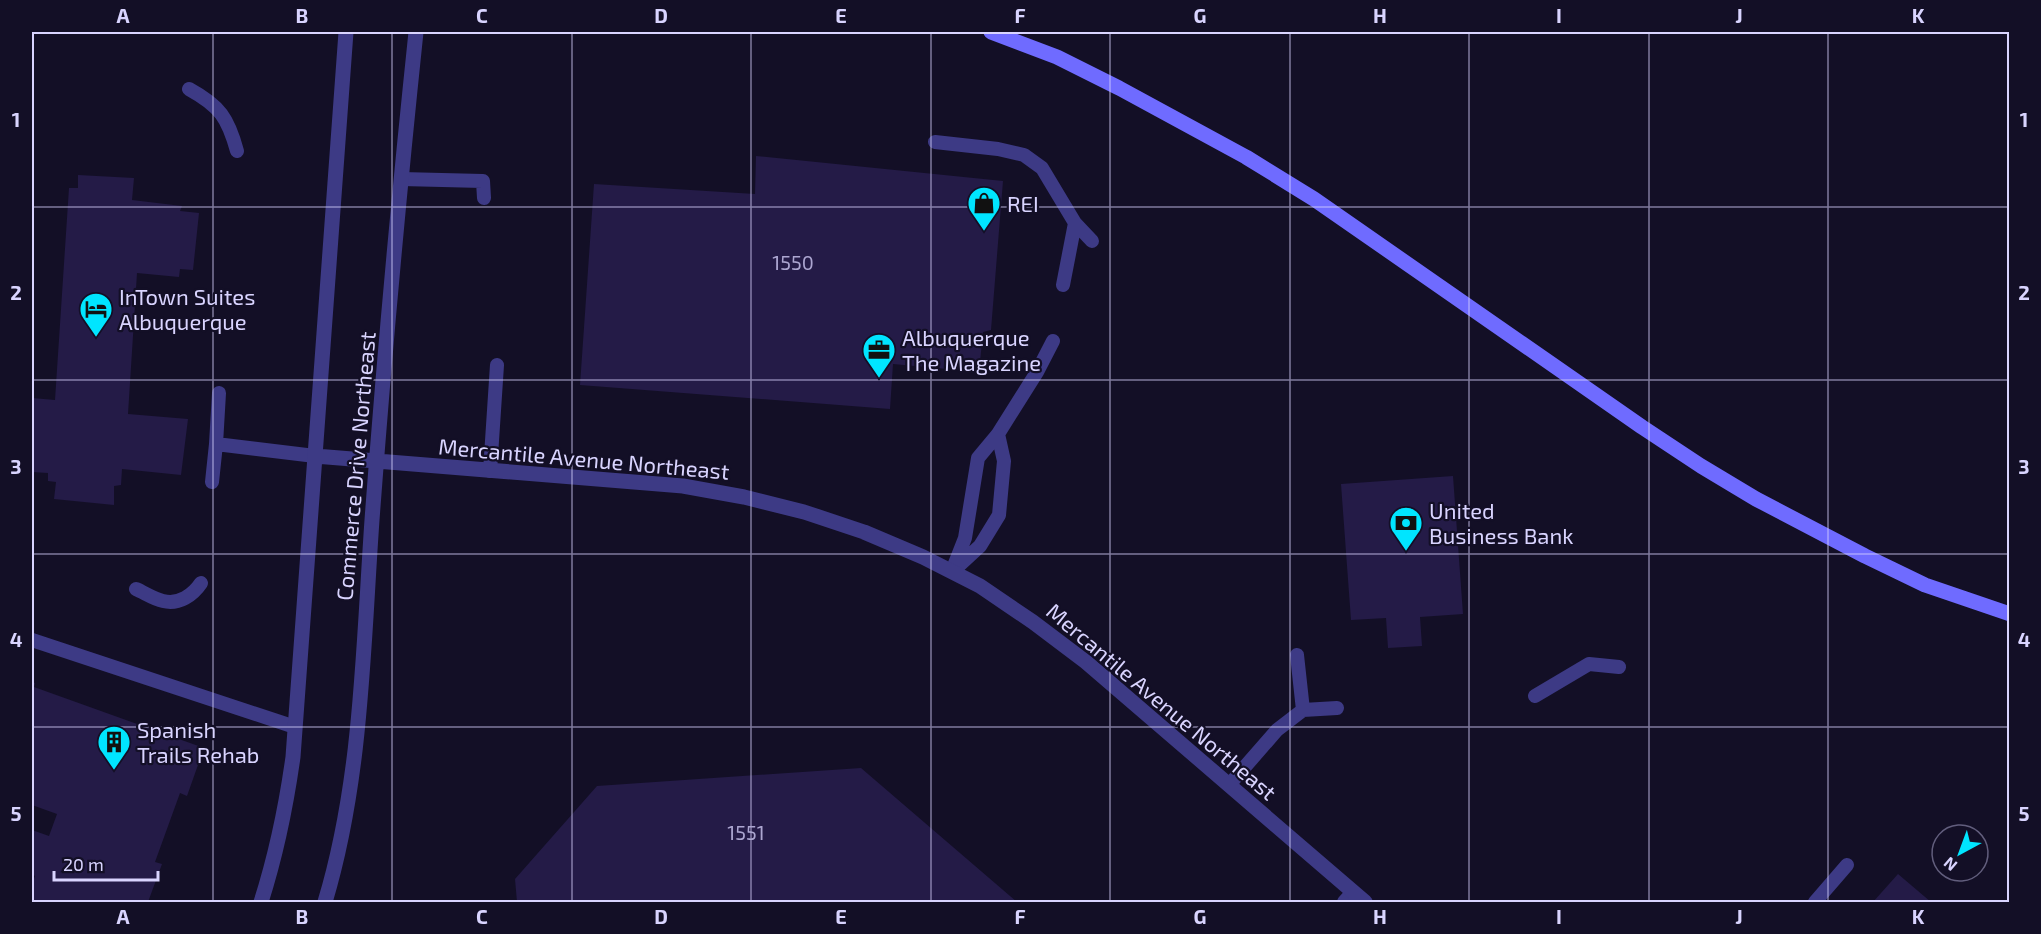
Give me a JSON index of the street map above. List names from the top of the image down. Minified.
{"streets":{"street":["Mercantile Avenue Northeast","Commerce Drive Northeast"]},"crossings":[["Mercantile Avenue Northeast","Commerce Drive Northeast"]],"places":{"shop":["REI"],"hotel":["InTown Suites Albuquerque"],"office":["Albuquerque The Magazine"],"bank":["United Business Bank"],"building":["Spanish Trails Rehab"]},"house_numbers":["1550","1551"],"scale_bar":"20 m","north":"bottom left","grid":{"columns":["A","B","C","D","E","F","G","H","I","J","K"],"rows":["1","2","3","4","5"]}}
